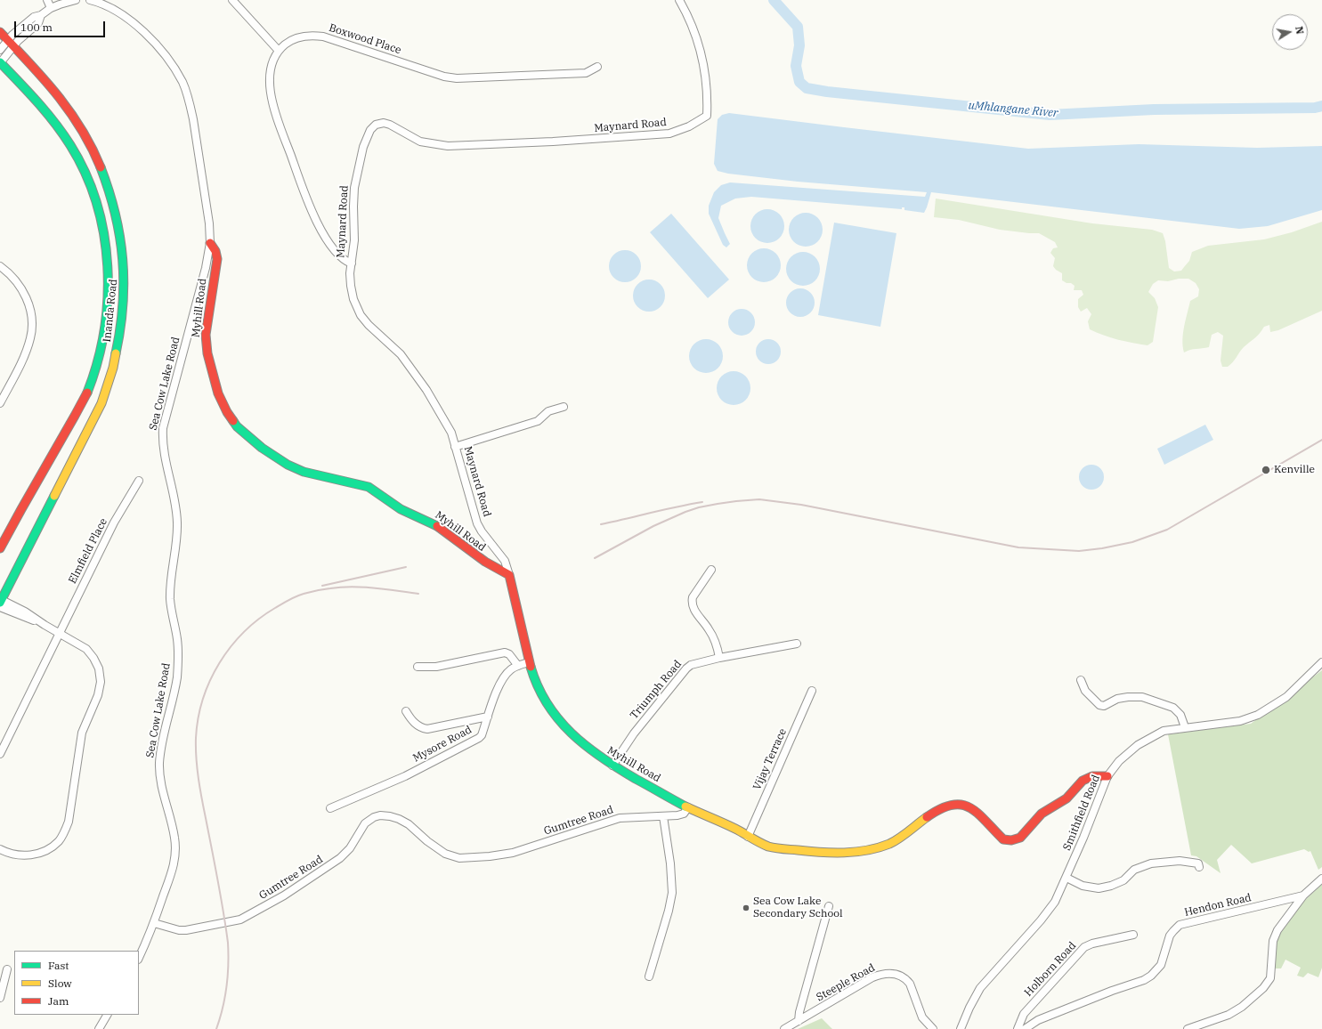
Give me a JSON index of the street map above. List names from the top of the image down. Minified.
{"streets":{"street":["Boxwood Place","Maynard Road","Myhill Road","Inanda Road","Sea Cow Lake Road","Elmfield Place","Triumph Road","Mysore Road","Vijay Terrace","Smithfield Road","Gumtree Road","Hendon Road","Holborn Road","Steeple Road"]},"crossings":[["Maynard Road","Myhill Road"],["Myhill Road","Sea Cow Lake Road"],["Myhill Road","Triumph Road"],["Myhill Road","Mysore Road"],["Myhill Road","Gumtree Road"],["Sea Cow Lake Road","Gumtree Road"]],"water":["uMhlangane River"],"places":["Kenville","Sea Cow Lake Secondary School"],"legend":["Fast","Slow","Jam"],"scale_bar":"100 m","north":"right"}
